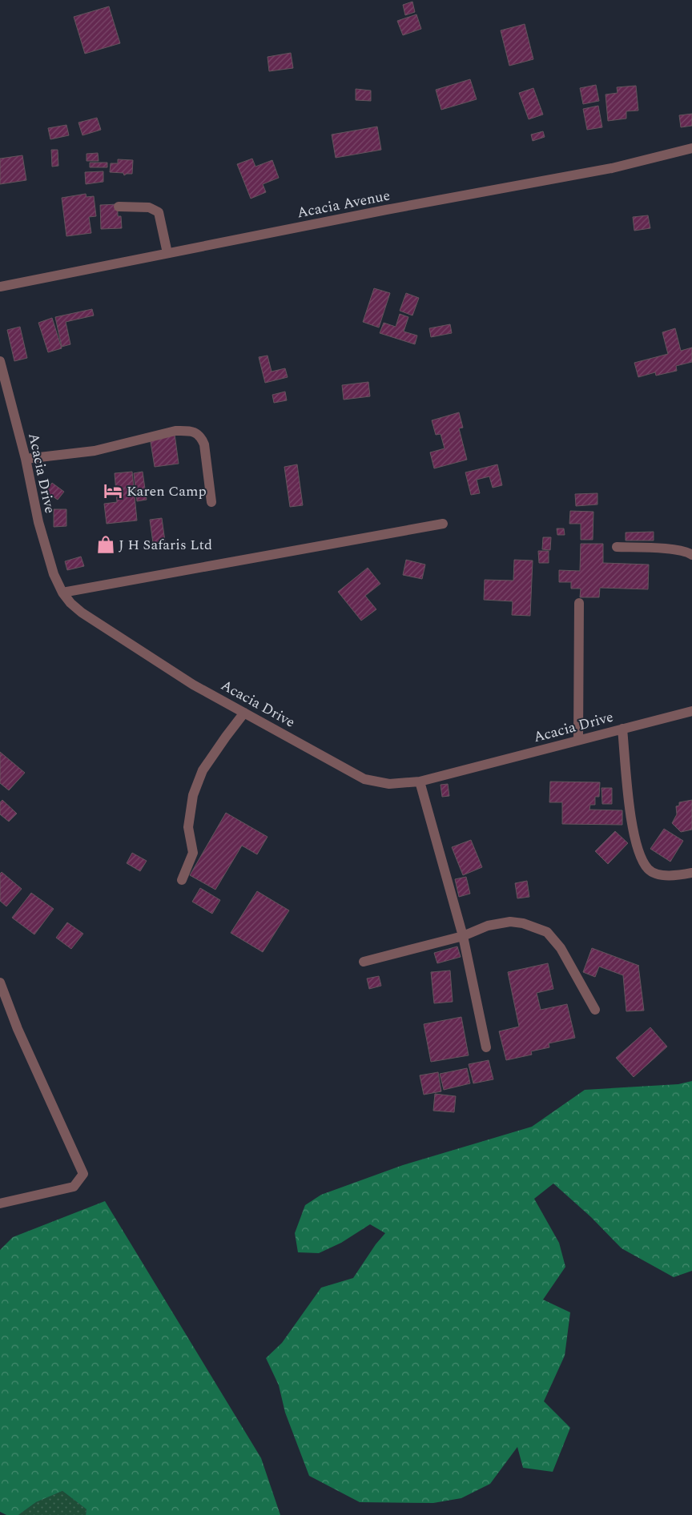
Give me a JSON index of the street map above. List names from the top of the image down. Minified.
{"streets":{"street":["Acacia Avenue","Acacia Drive"]},"places":{"hotel":["Karen Camp"],"shop":["J H Safaris Ltd"]}}
